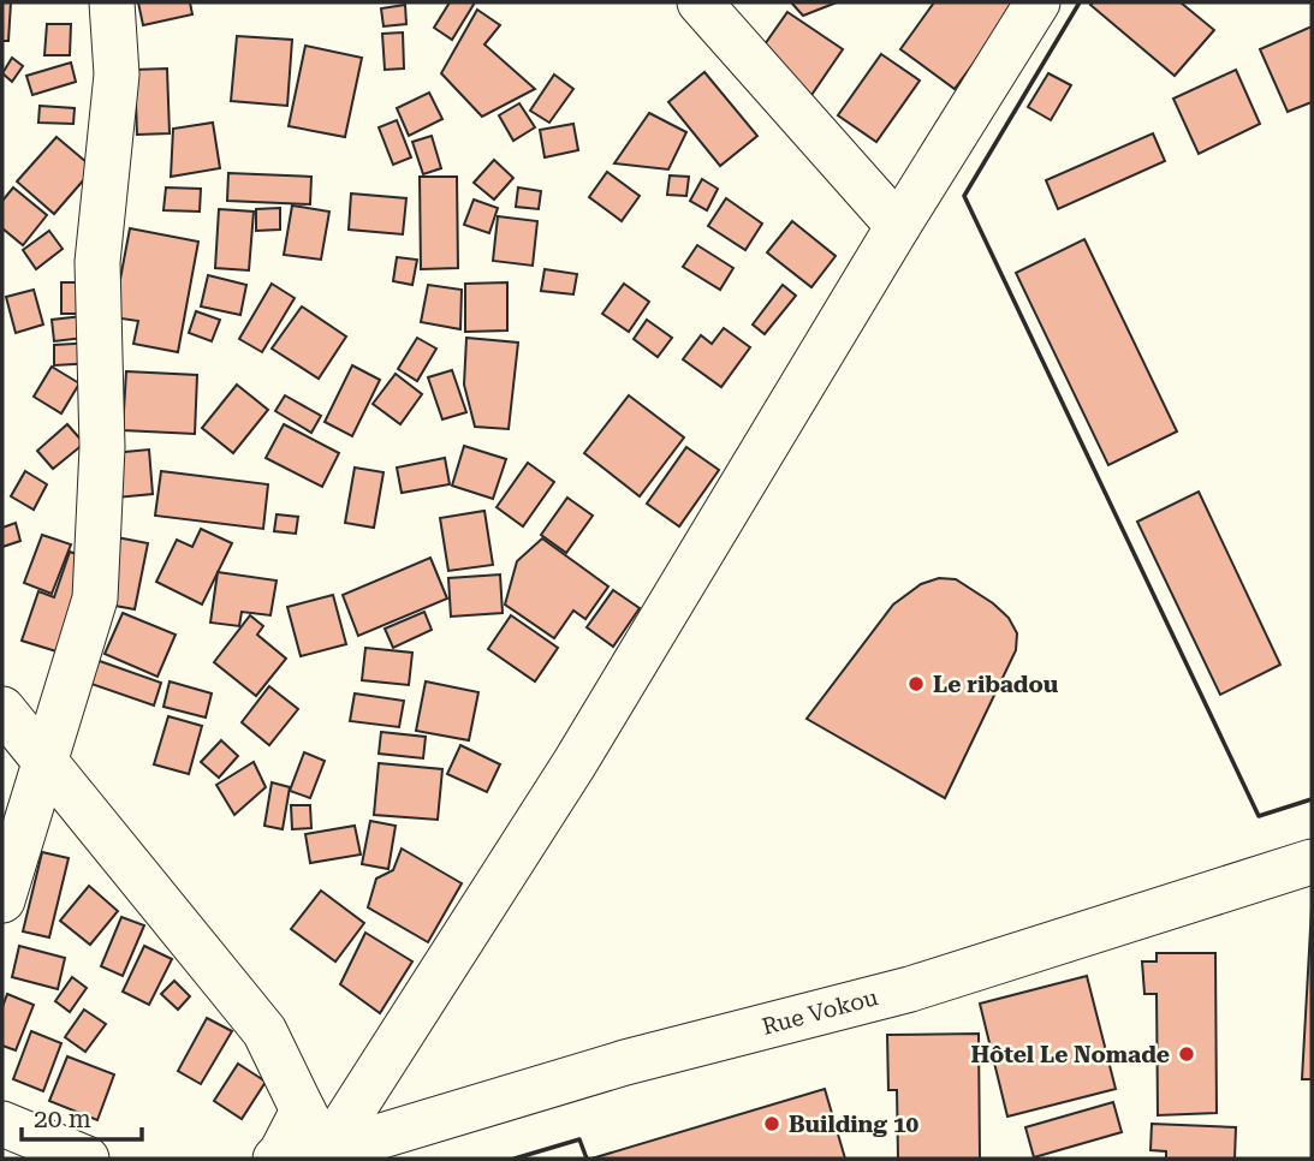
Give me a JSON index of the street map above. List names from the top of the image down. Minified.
{"streets":{"street":["Rue Vokou"]},"places":["Le ribadou","Hôtel Le Nomade","Building 10"],"scale_bar":"20 m"}
